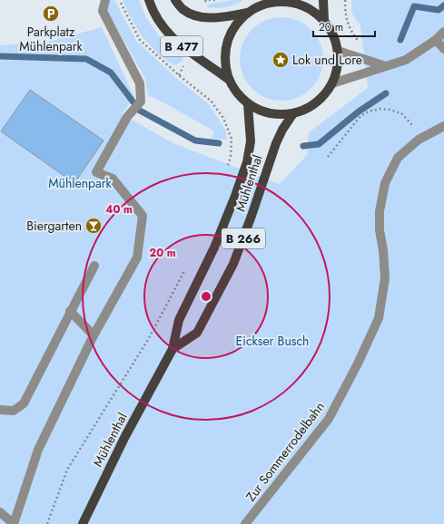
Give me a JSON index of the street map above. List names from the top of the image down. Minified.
{"streets":{"main road":["B 477","Mühlenthal","B 266"],"lane":["Zur Sommerrodelbahn"]},"crossings":[["B 477","Mühlenthal"]],"parks":["Mühlenpark","Eickser Busch"],"places":{"parking":["Parkplatz Mühlenpark"],"place":["Lok und Lore"],"bar":["Biergarten"]},"scale_bar":"20 m","rings":["40 m","20 m"]}
